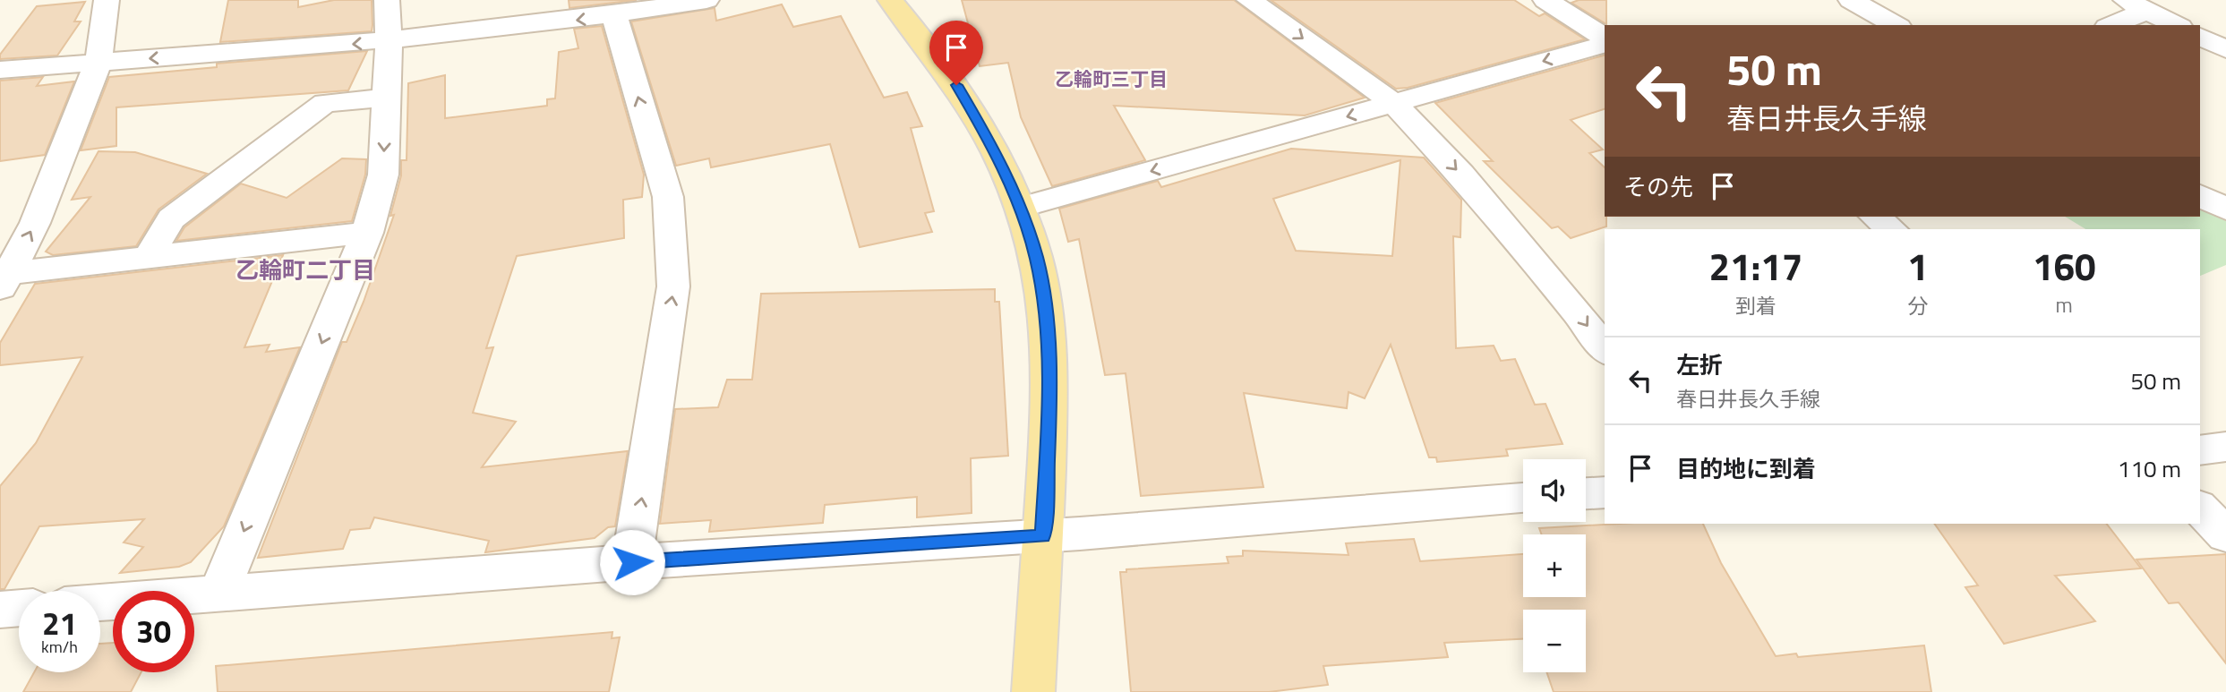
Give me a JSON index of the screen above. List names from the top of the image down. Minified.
{"districts":["乙輪町三丁目","乙輪町二丁目"],"page":{"turn":["50 m","春日井長久手線"],"then":"その先","eta":["21:17","到着","1","分","160","m"],"list":[{"name":"左折","note":"春日井長久手線","value":"50 m"},{"name":"目的地に到着","value":"110 m"}],"map_buttons":["+","−"],"speed":"21 km/h","limit":"30"}}
